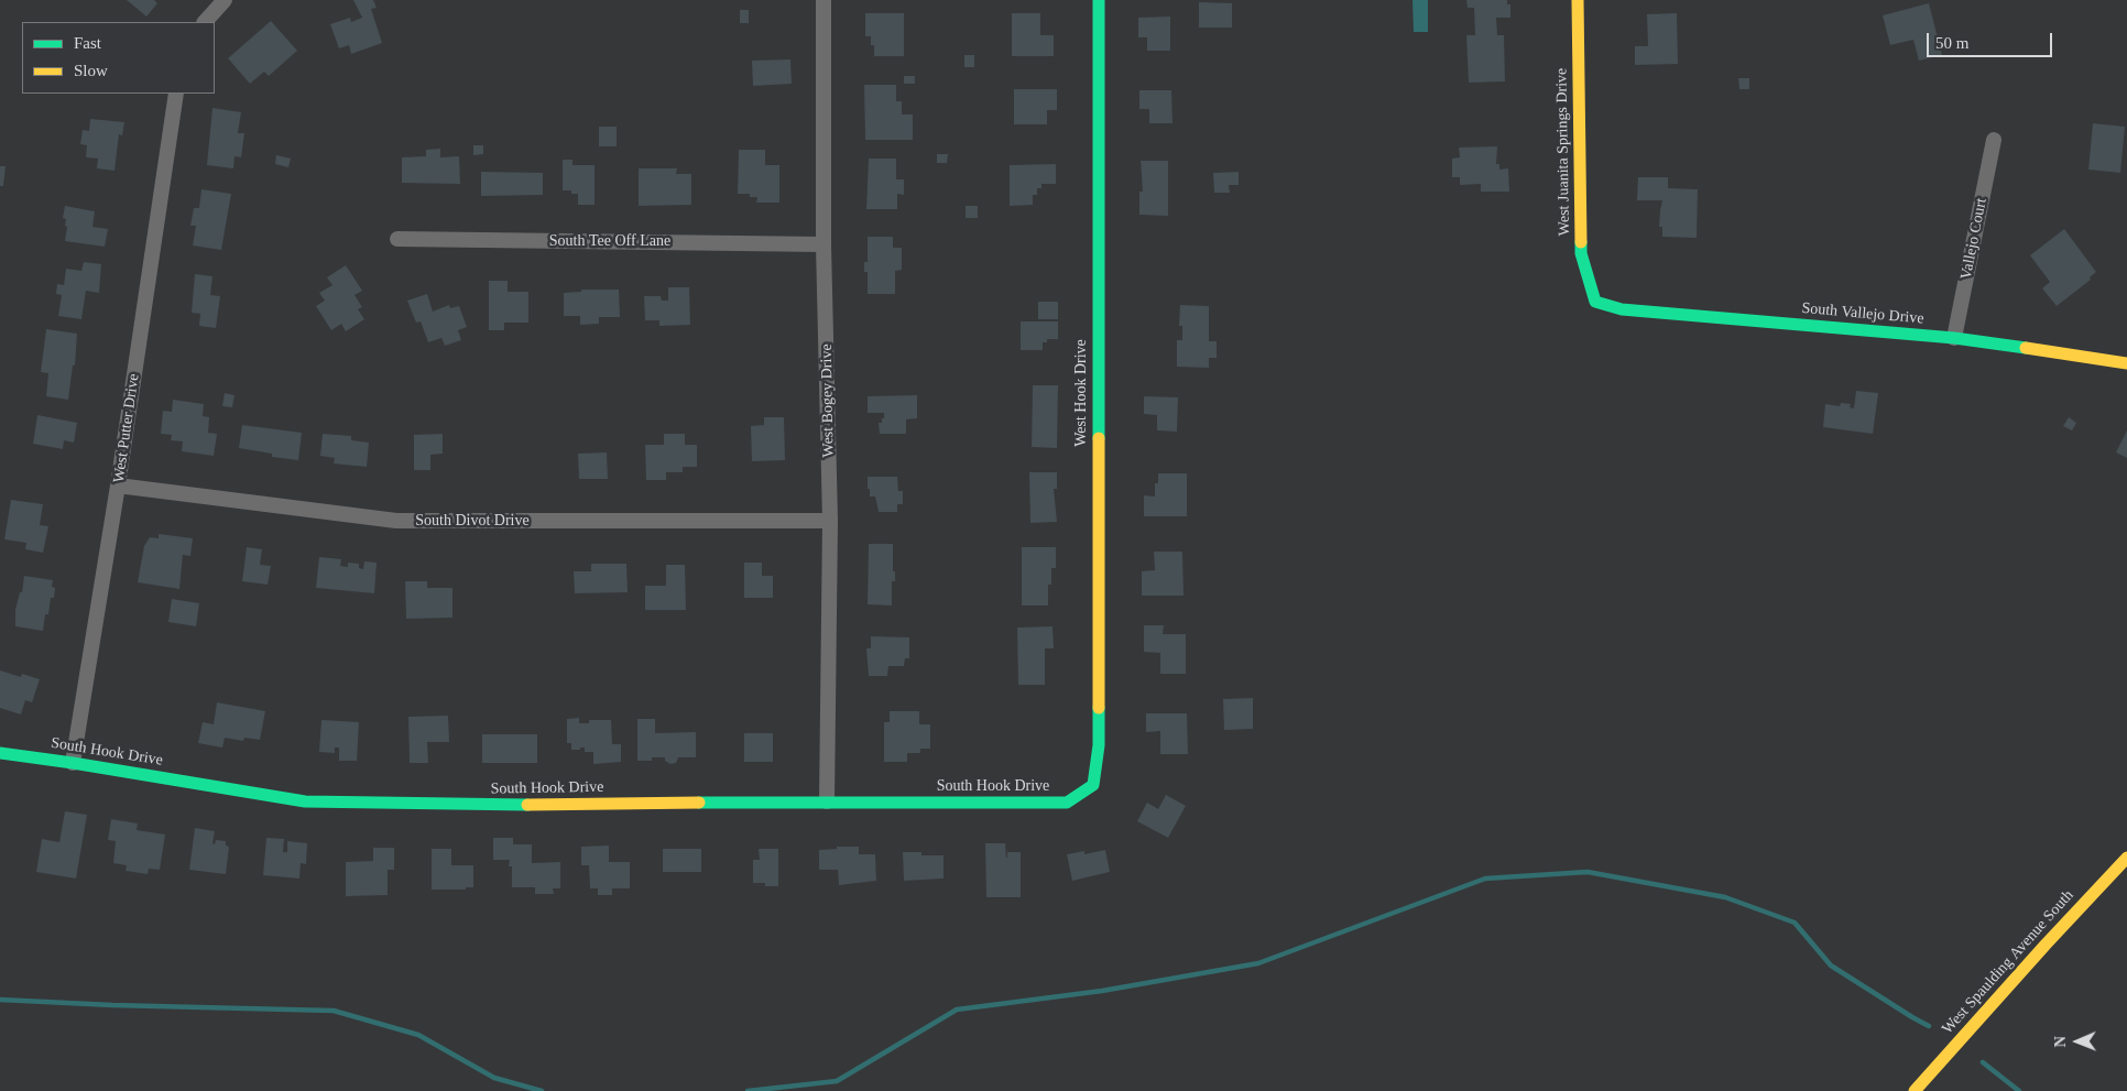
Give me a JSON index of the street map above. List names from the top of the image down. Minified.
{"streets":{"street":["West Juanita Springs Drive","Vallejo Court","South Tee Off Lane","South Vallejo Drive","West Hook Drive","West Bogey Drive","West Putter Drive","South Divot Drive","South Hook Drive","West Spaulding Avenue South"]},"crossings":[["West Juanita Springs Drive","South Vallejo Drive"],["Vallejo Court","South Vallejo Drive"],["South Tee Off Lane","West Bogey Drive"],["West Hook Drive","South Hook Drive"],["West Bogey Drive","South Divot Drive"],["West Bogey Drive","South Hook Drive"],["West Putter Drive","South Divot Drive"],["West Putter Drive","South Hook Drive"]],"legend":["Fast","Slow"],"scale_bar":"50 m","north":"left"}
